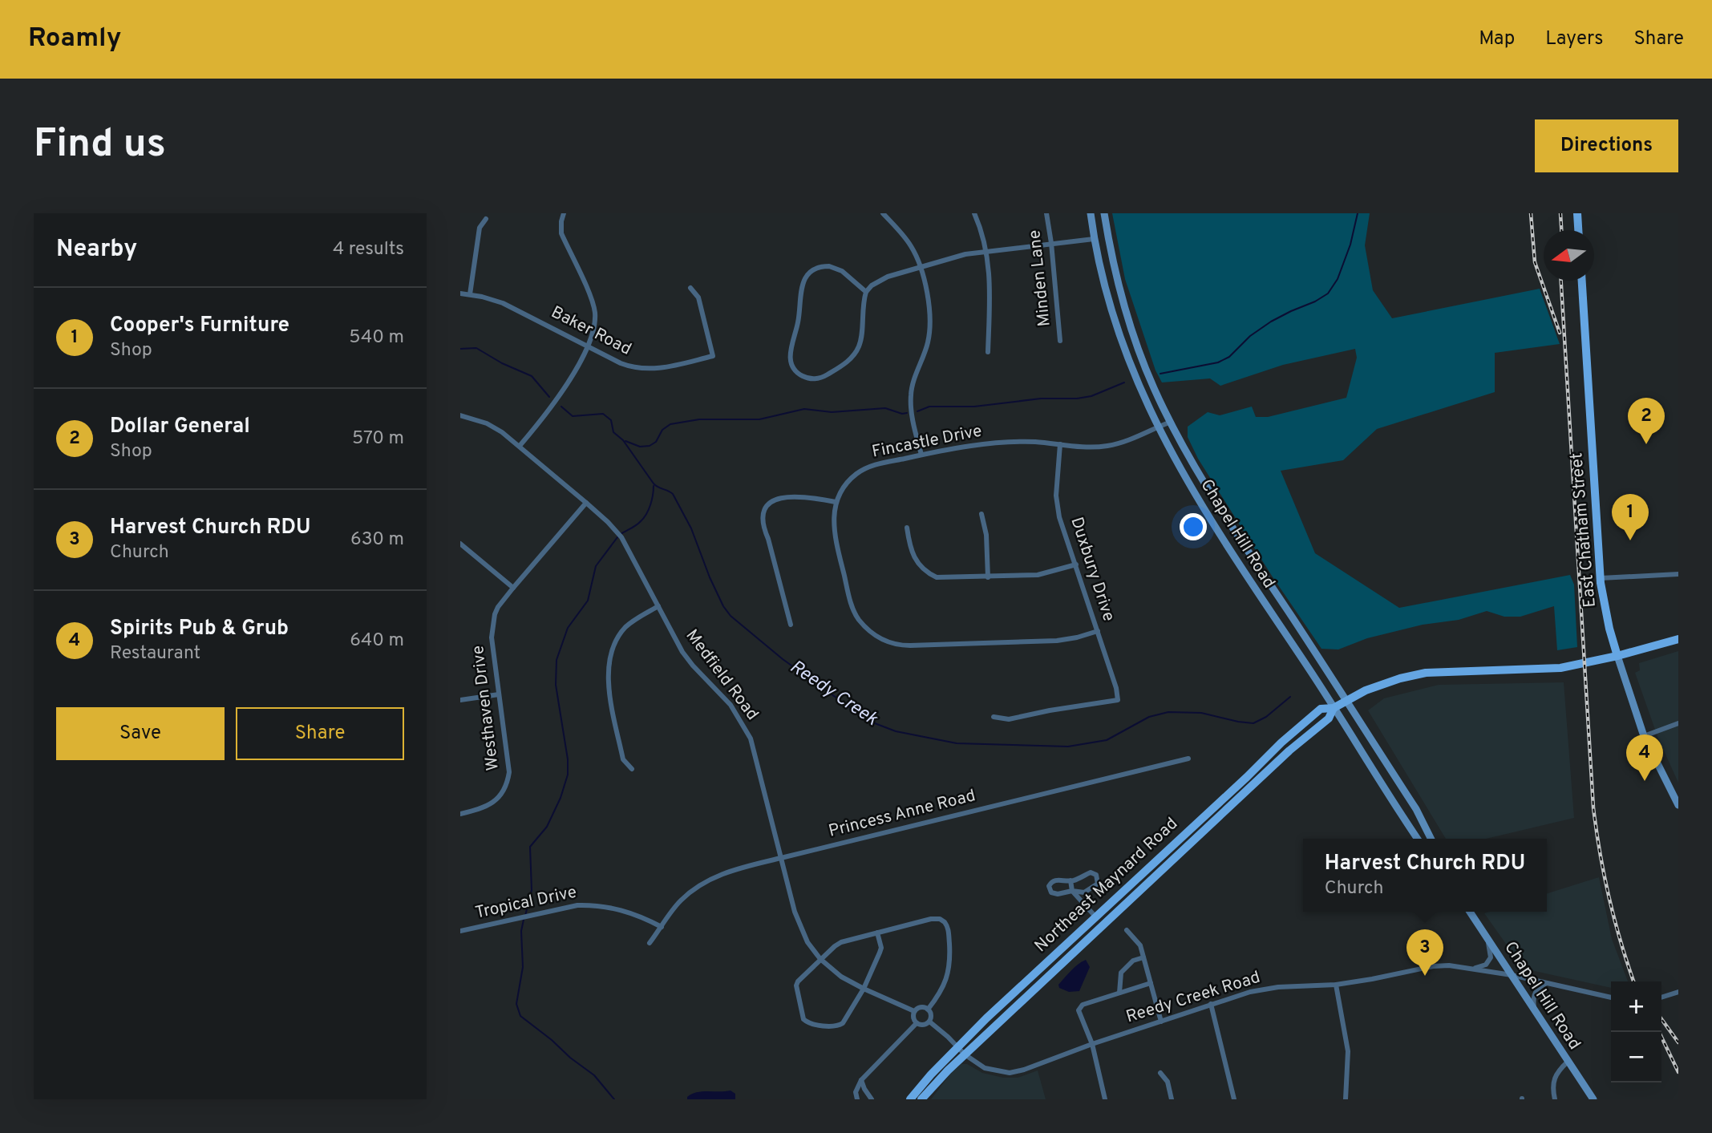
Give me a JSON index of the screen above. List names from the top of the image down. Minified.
{"streets":{"main road":["East Chatham Street","Chapel Hill Road","Northeast Maynard Road"],"street":["Minden Lane","Baker Road","Fincastle Drive","Duxbury Drive","Medfield Road","Westhaven Drive","Princess Anne Road","Tropical Drive","Reedy Creek Road"]},"crossings":[["Fincastle Drive","Chapel Hill Road"],["Fincastle Drive","Duxbury Drive"],["East Chatham Street","Northeast Maynard Road"],["Chapel Hill Road","Northeast Maynard Road"],["Chapel Hill Road","Reedy Creek Road"],["Medfield Road","Westhaven Drive"],["Medfield Road","Princess Anne Road"],["Princess Anne Road","Tropical Drive"],["Northeast Maynard Road","Reedy Creek Road"]],"water":["Reedy Creek"],"north":"left","page":{"header":"Roamly","nav":["Map","Layers","Share"],"buttons":["Directions",["Save","Share"]],"title":"Find us","heading":["Nearby","4 results"],"list":[{"mark":"1","name":"Cooper's Furniture","note":"Shop","value":"540 m"},{"mark":"2","name":"Dollar General","note":"Shop","value":"570 m"},{"mark":"3","name":"Harvest Church RDU","note":"Church","value":"630 m"},{"mark":"4","name":"Spirits Pub & Grub","note":"Restaurant","value":"640 m"}],"pins":["2","1","4","3"],"popup":["Harvest Church RDU","Church"],"map_buttons":["+","−"]}}
